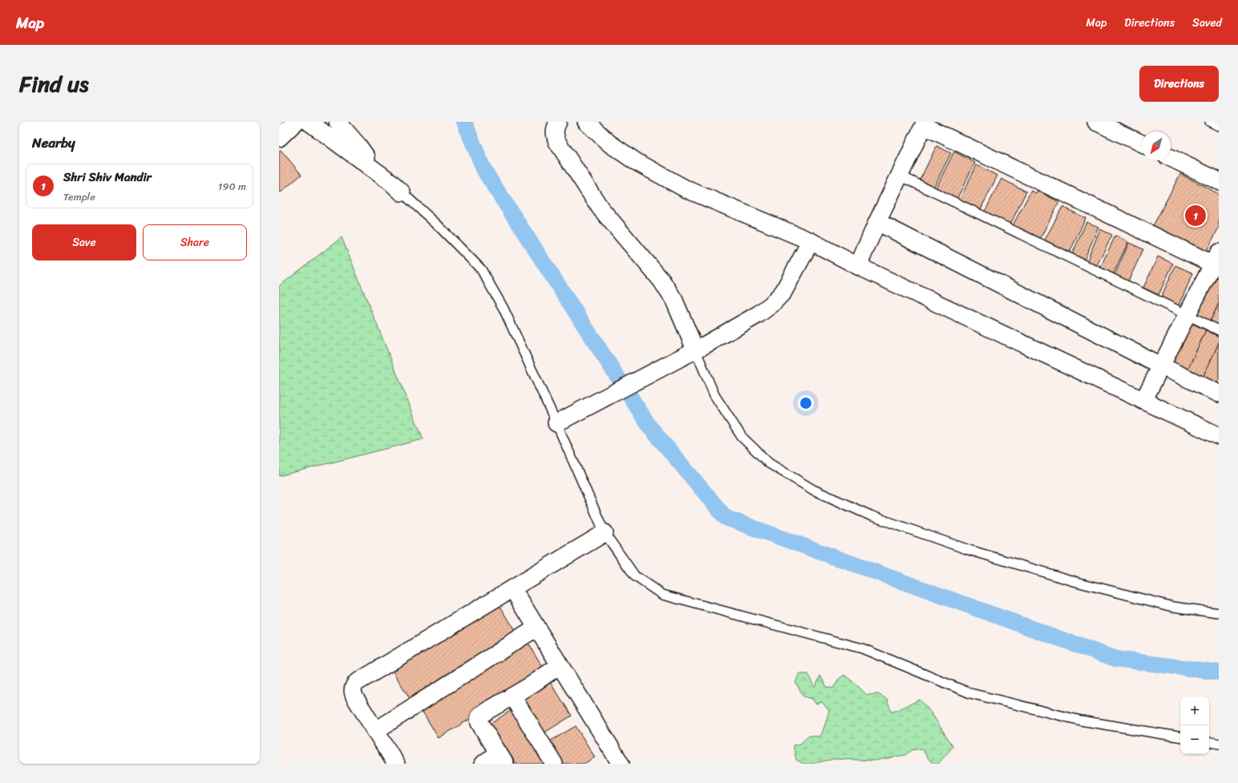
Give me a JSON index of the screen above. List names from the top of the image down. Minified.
{"north":"bottom left","page":{"header":"Map","nav":["Map","Directions","Saved"],"title":"Find us","buttons":["Directions",["Save","Share"]],"heading":"Nearby","list":[{"mark":"1","name":"Shri Shiv Mandir","note":"Temple","value":"190 m"}],"pins":"1","map_buttons":["+","−"]}}
